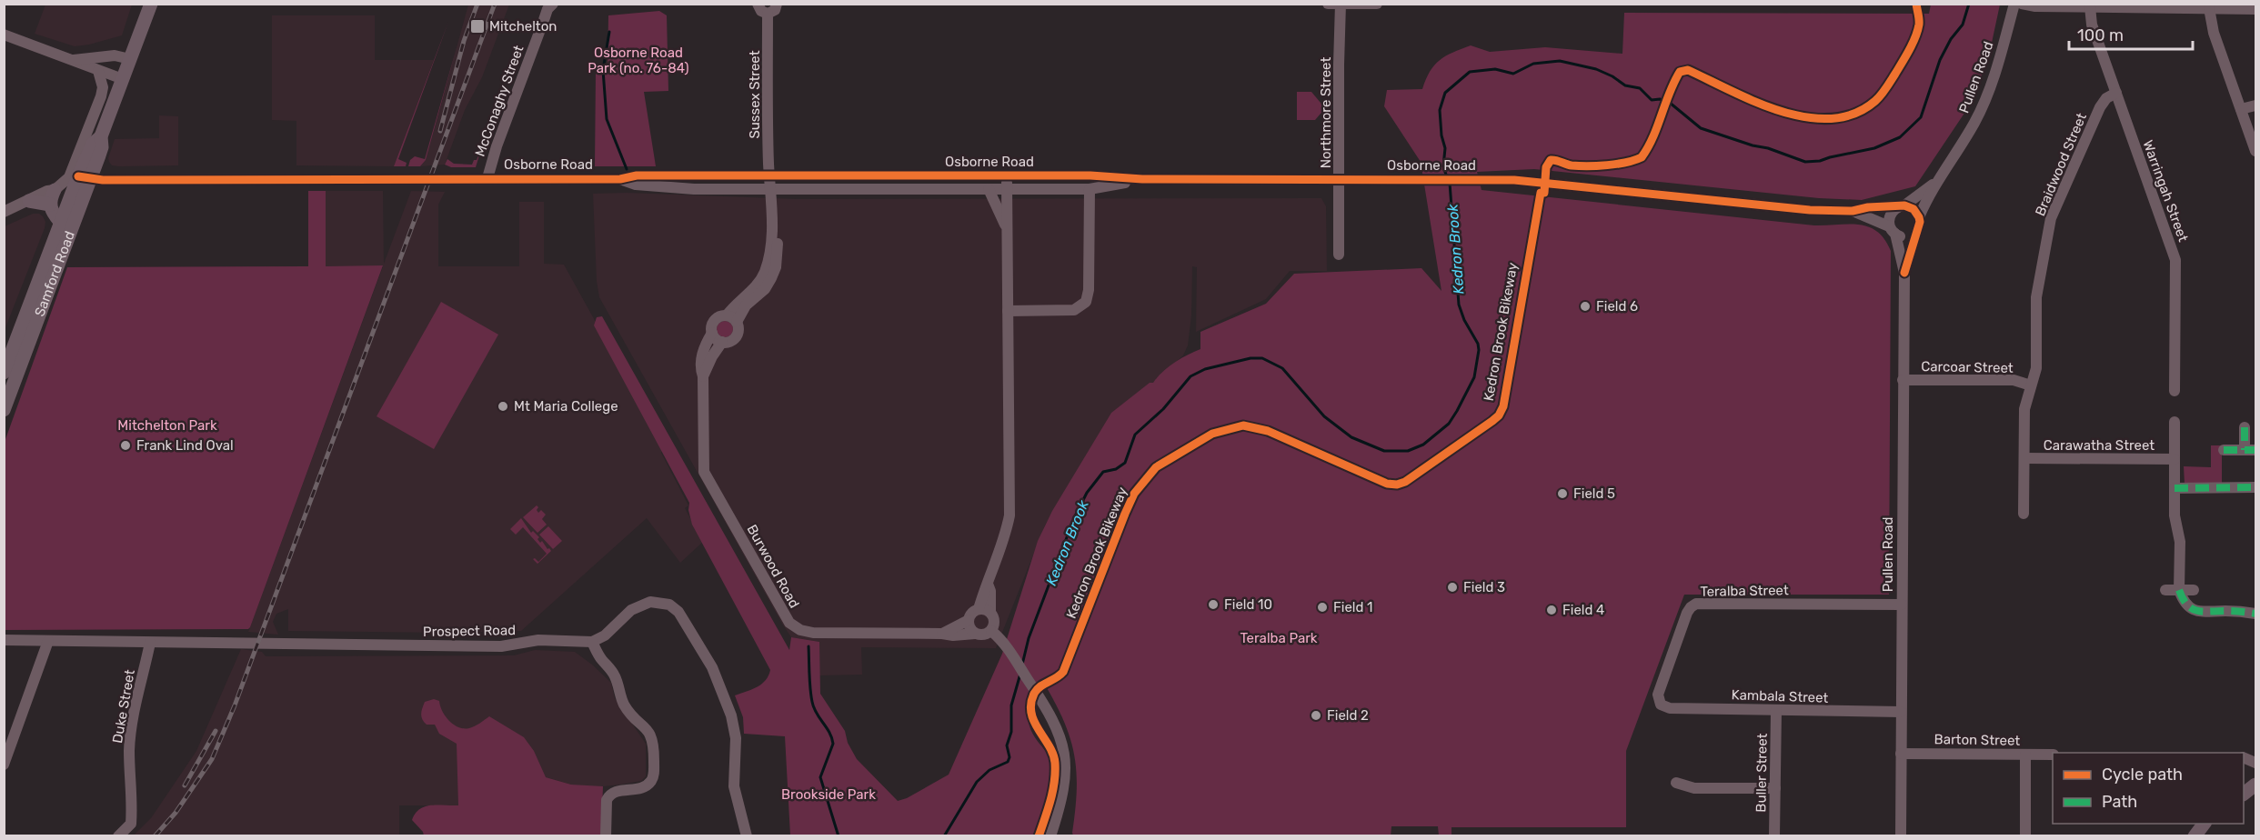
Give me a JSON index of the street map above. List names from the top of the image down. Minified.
{"streets":{"main road":["Samford Road"],"street":["Pullen Road","Sussex Street","McConaghy Street","Northmore Street","Osborne Road","Braidwood Street","Warringah Street","Carcoar Street","Carawatha Street","Burwood Road","Teralba Street","Prospect Road","Kambala Street","Duke Street","Barton Street","Buller Street"],"cycle path":["Kedron Brook Bikeway"]},"crossings":[["Pullen Road","Osborne Road"],["Pullen Road","Carcoar Street"],["Pullen Road","Teralba Street"],["Pullen Road","Kambala Street"],["Pullen Road","Barton Street"],["Sussex Street","Osborne Road"],["McConaghy Street","Osborne Road"],["Northmore Street","Osborne Road"],["Osborne Road","Samford Road"],["Braidwood Street","Warringah Street"],["Braidwood Street","Carcoar Street"],["Braidwood Street","Carawatha Street"],["Teralba Street","Kambala Street"],["Prospect Road","Duke Street"],["Kambala Street","Buller Street"]],"water":["Kedron Brook"],"parks":["Osborne Road Park (no. 76-84)","Mitchelton Park","Teralba Park","Brookside Park"],"places":{"transit":["Mitchelton"],"other":["Field 6","Mt Maria College","Frank Lind Oval","Field 5","Field 3","Field 10","Field 1","Field 4","Field 2"]},"legend":["Cycle path","Path"],"scale_bar":"100 m"}
